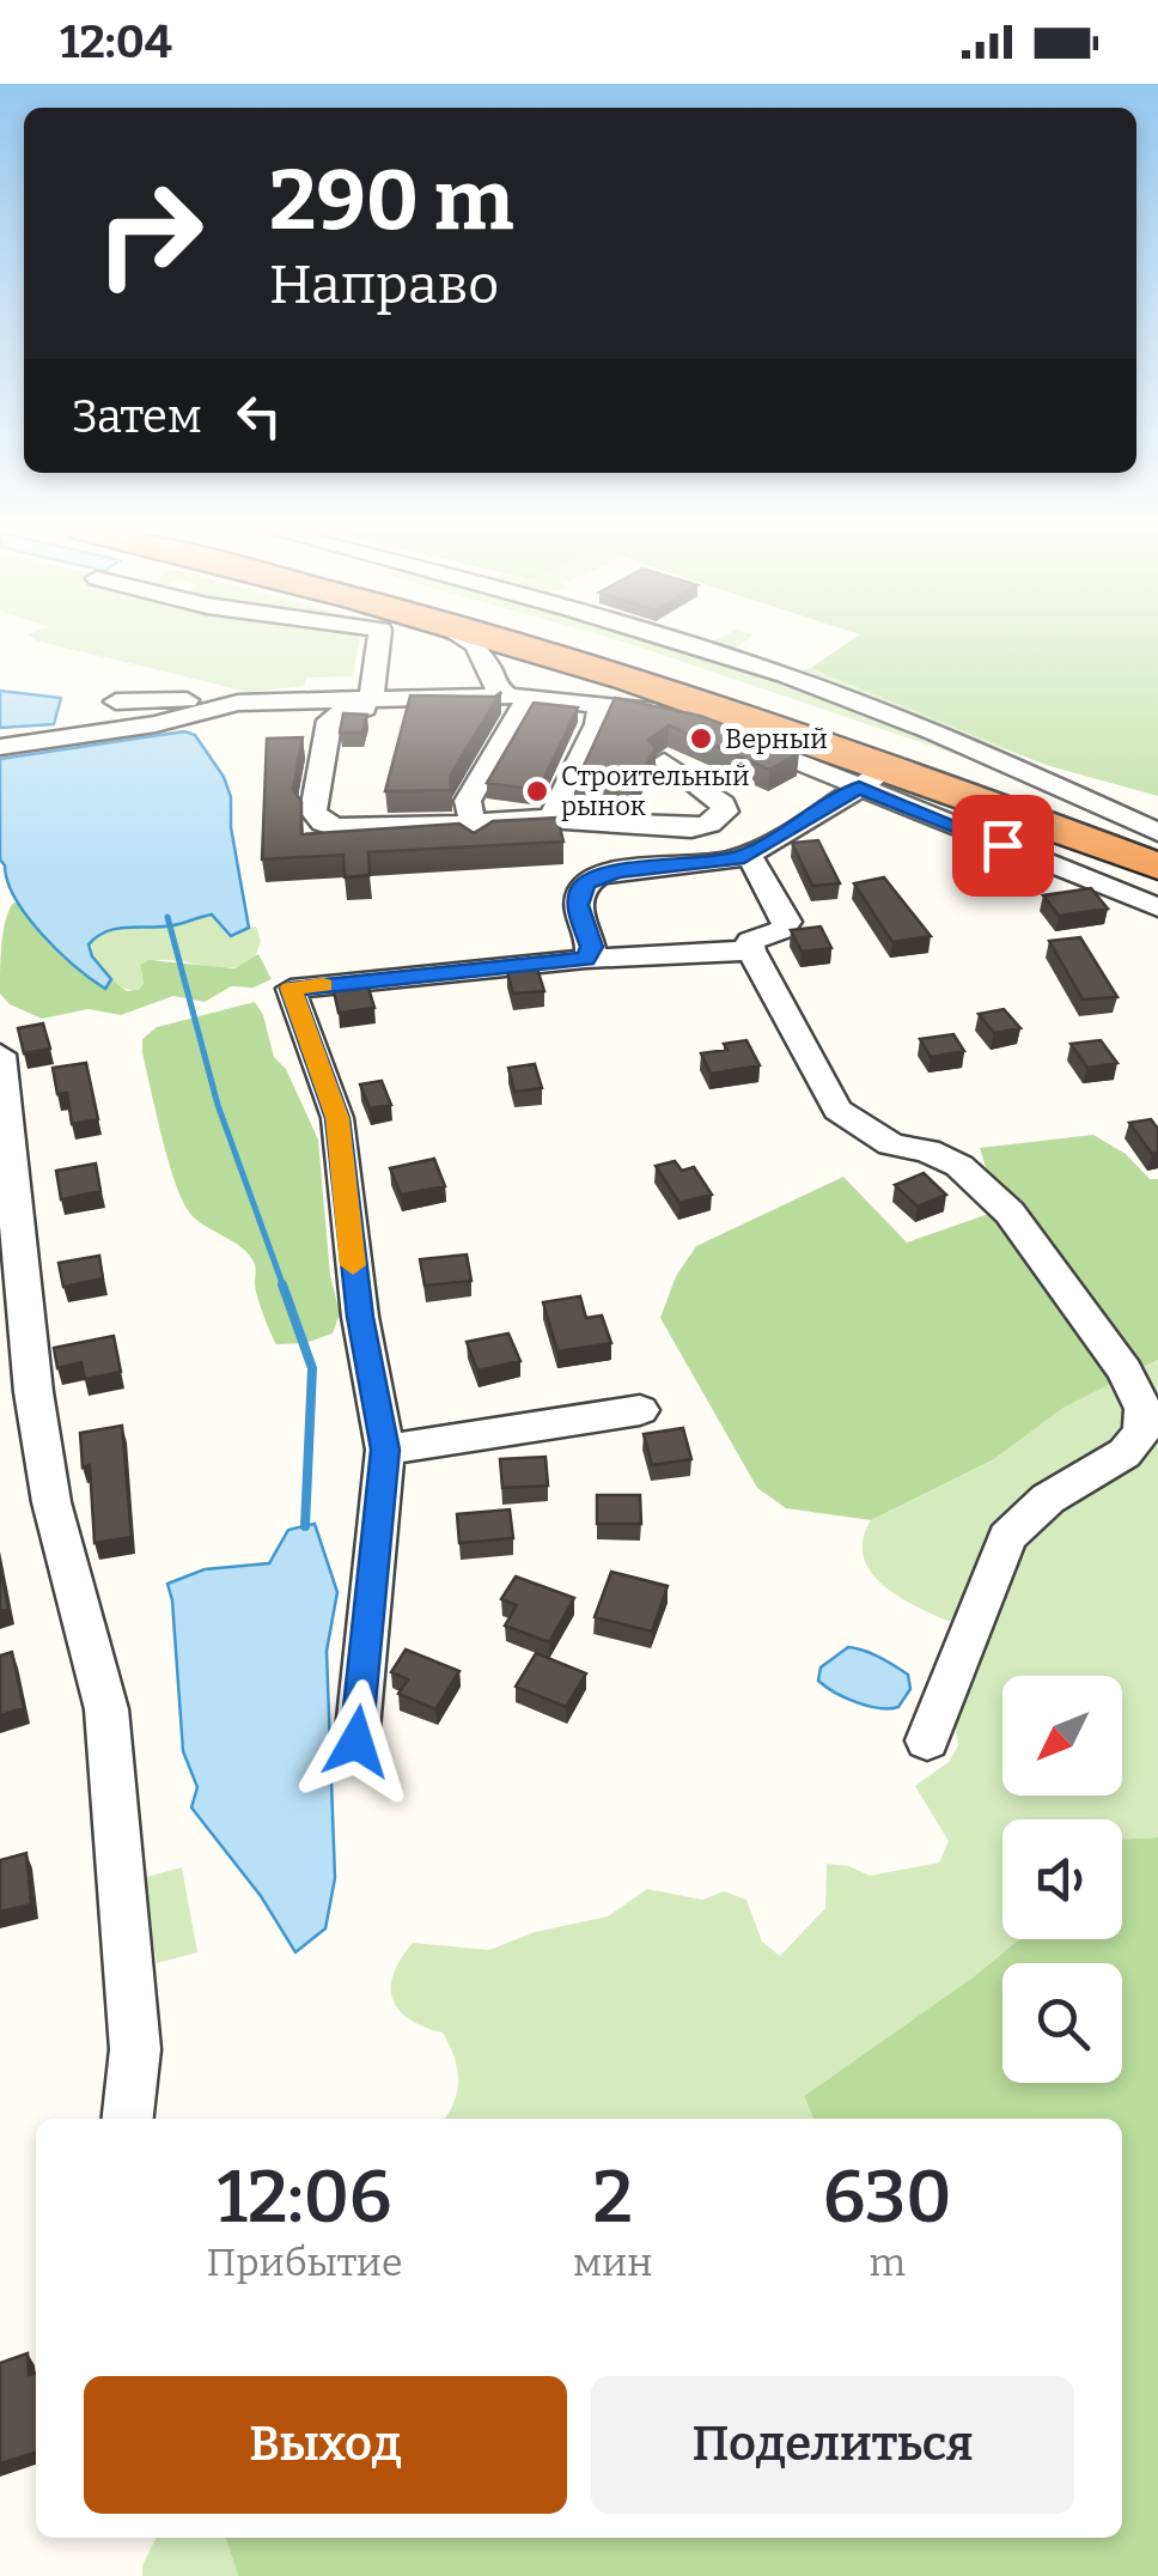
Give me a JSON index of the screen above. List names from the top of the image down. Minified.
{"places":["Верный","Строительный рынок"],"north":"bottom left","page":{"status":"12:04","turn":["290 m","Направо"],"then":"Затем","eta":["12:06","Прибытие","2","мин","630","m"],"buttons":["Выход","Поделиться"]}}
